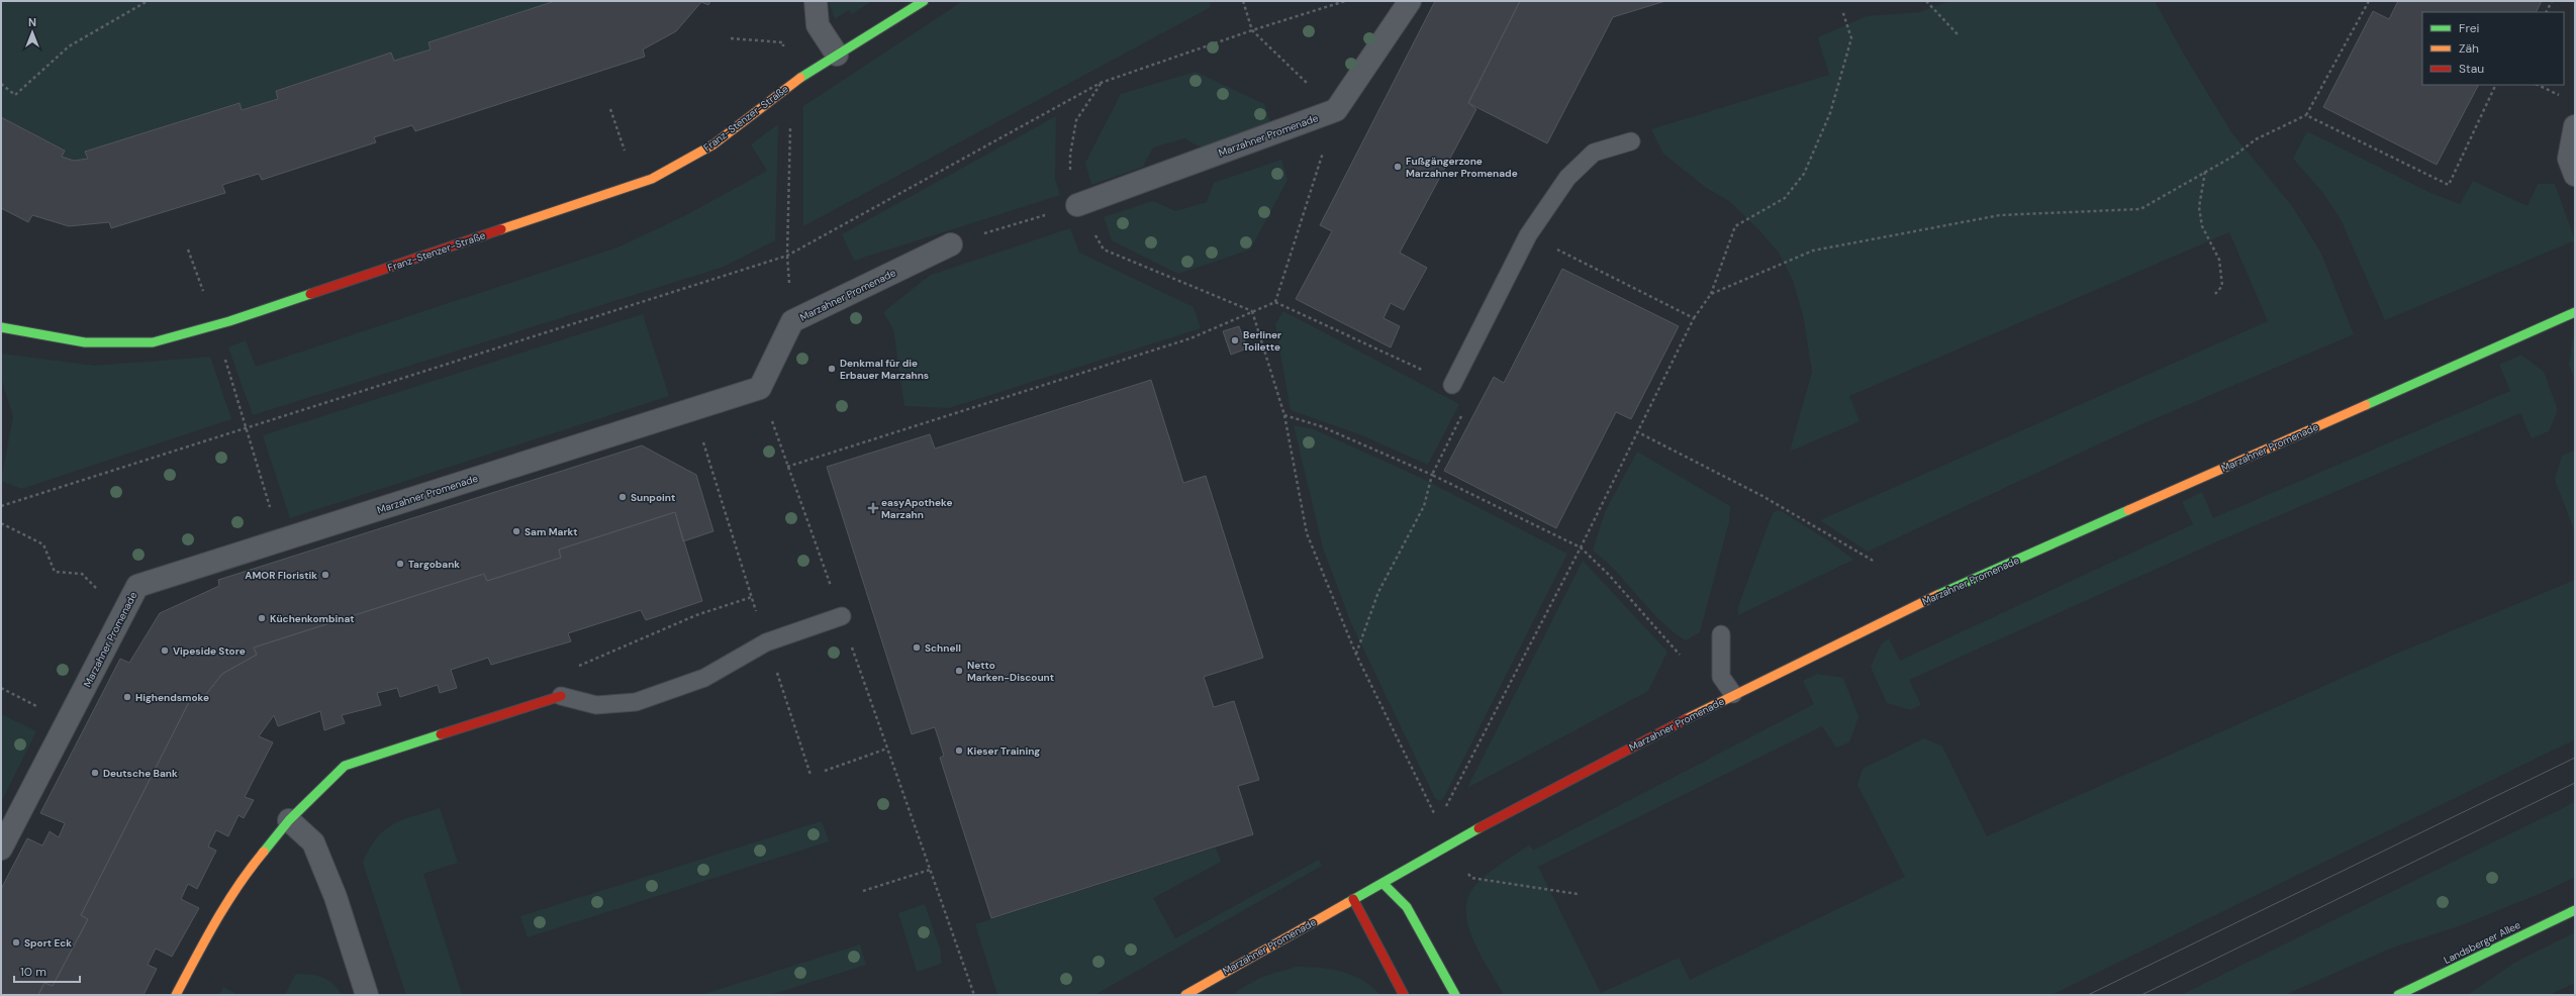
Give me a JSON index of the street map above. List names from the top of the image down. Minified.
{"streets":{"street":["Franz-Stenzer-Straße","Marzahner Promenade","Landsberger Allee"]},"places":{"other":["Fußgängerzone Marzahner Promenade","Berliner Toilette","Denkmal für die Erbauer Marzahns","Sunpoint","Sam Markt","Targobank","AMOR Floristik","Küchenkombinat","Schnell","Vipeside Store","Netto Marken-Discount","Highendsmoke","Kieser Training","Deutsche Bank","Sport Eck"],"health":["easyApotheke Marzahn"]},"legend":["Frei","Zäh","Stau"],"scale_bar":"10 m","north":"top"}
